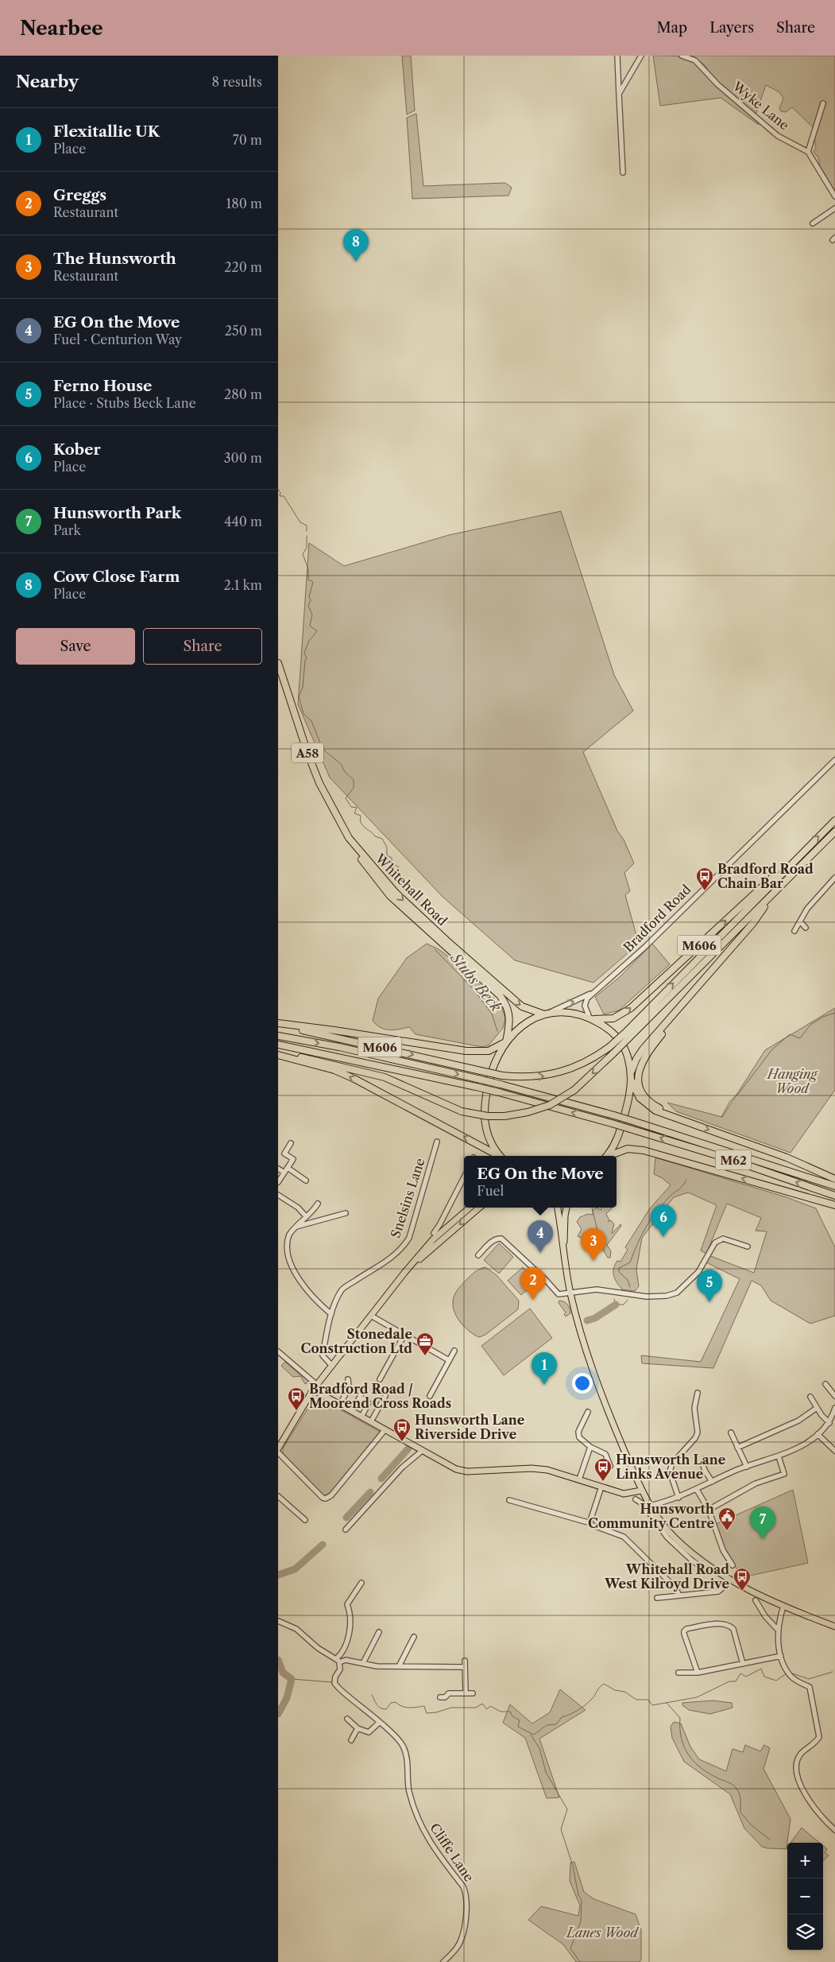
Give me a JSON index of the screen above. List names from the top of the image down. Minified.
{"streets":{"highway":["A58","Whitehall Road","M606","M62"],"street":["Wyke Lane","Bradford Road","Snelsins Lane","Cliffe Lane"]},"crossings":[["A58","Whitehall Road"],["Whitehall Road","Bradford Road"],["Bradford Road","M606"]],"water":["Stubs Beck"],"parks":["Hanging Wood","Lanes Wood"],"places":{"bus stop":["Bradford Road Chain Bar","Bradford Road / Moorend Cross Roads","Hunsworth Lane Riverside Drive","Hunsworth Lane Links Avenue","Whitehall Road West Kilroyd Drive"],"office":["Stonedale Construction Ltd"],"public building":["Hunsworth Community Centre"]},"page":{"header":"Nearbee","nav":["Map","Layers","Share"],"heading":["Nearby","8 results"],"list":[{"mark":"1","name":"Flexitallic UK","note":"Place","value":"70 m"},{"mark":"2","name":"Greggs","note":"Restaurant","value":"180 m"},{"mark":"3","name":"The Hunsworth","note":"Restaurant","value":"220 m"},{"mark":"4","name":"EG On the Move","note":"Fuel · Centurion Way","value":"250 m"},{"mark":"5","name":"Ferno House","note":"Place · Stubs Beck Lane","value":"280 m"},{"mark":"6","name":"Kober","note":"Place","value":"300 m"},{"mark":"7","name":"Hunsworth Park","note":"Park","value":"440 m"},{"mark":"8","name":"Cow Close Farm","note":"Place","value":"2.1 km"}],"pins":["8","6","4","3","2","5","1","7"],"buttons":["Save","Share"],"popup":["EG On the Move","Fuel"],"map_buttons":["+","−"]}}
